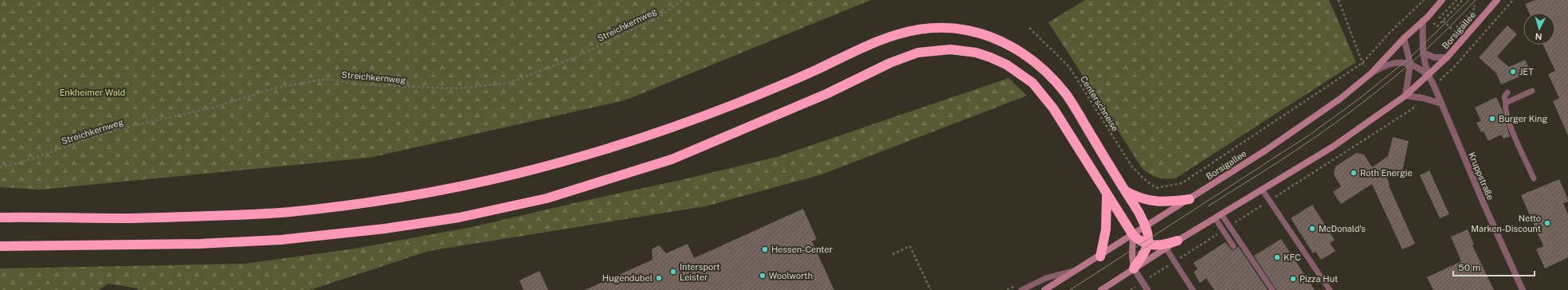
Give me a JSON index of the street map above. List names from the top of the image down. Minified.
{"streets":{"main road":["Borsigallee"],"street":["Kruppstraße"],"path":["Streichkernweg","Centerschneise"]},"crossings":[["Borsigallee","Kruppstraße"]],"parks":["Enkheimer Wald"],"places":["JET","Burger King","Roth Energie","Netto Marken-Discount","McDonald's","Hessen-Center","KFC","Intersport Leister","Woolworth","Hugendubel","Pizza Hut"],"scale_bar":"50 m","north":"bottom"}
